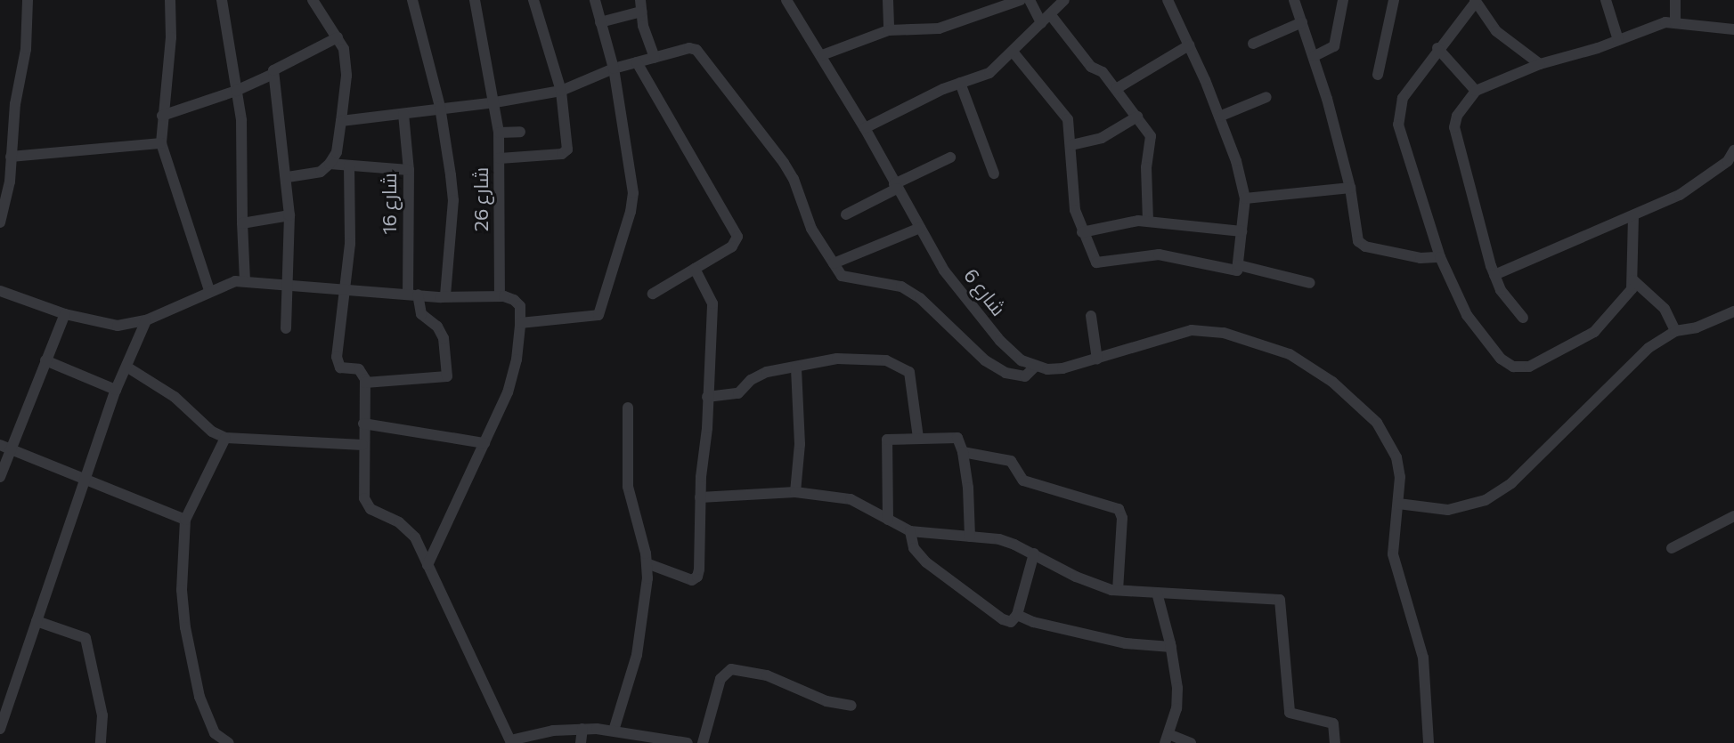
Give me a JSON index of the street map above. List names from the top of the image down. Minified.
{"streets":{"street":["شارع 26","شارع 16","شارع 6"]}}
